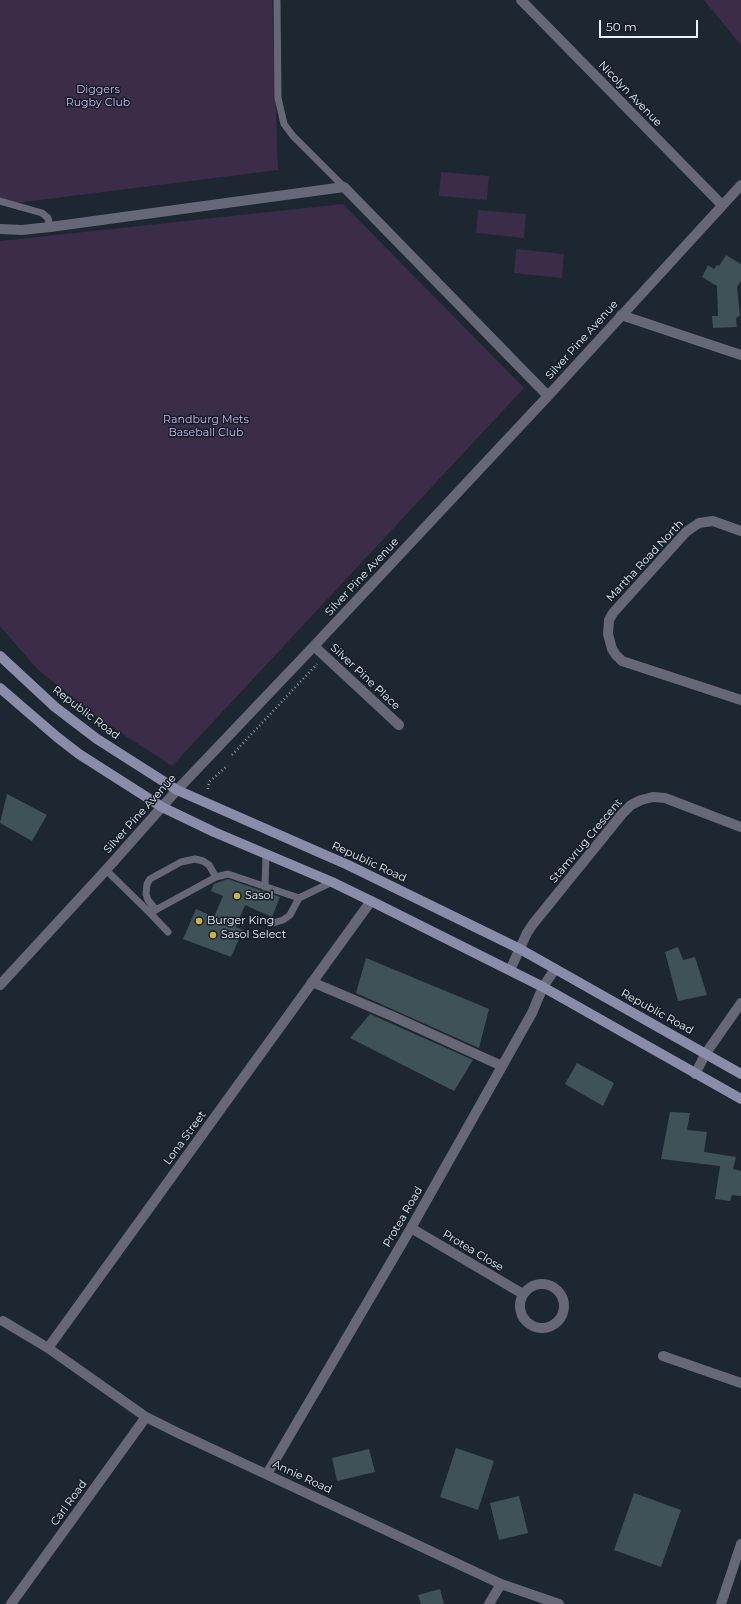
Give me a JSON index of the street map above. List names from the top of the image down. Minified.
{"streets":{"main road":["Republic Road"],"street":["Nicolyn Avenue","Silver Pine Avenue","Martha Road North","Silver Pine Place","Stamvrug Crescent","Lona Street","Protea Road","Protea Close","Annie Road","Carl Road"]},"crossings":[["Nicolyn Avenue","Silver Pine Avenue"],["Silver Pine Avenue","Silver Pine Place"],["Silver Pine Avenue","Republic Road"],["Republic Road","Stamvrug Crescent"],["Republic Road","Protea Road"],["Lona Street","Annie Road"],["Protea Road","Protea Close"],["Protea Road","Annie Road"],["Annie Road","Carl Road"]],"parks":["Diggers Rugby Club","Randburg Mets Baseball Club"],"places":["Sasol","Burger King","Sasol Select"],"scale_bar":"50 m"}
